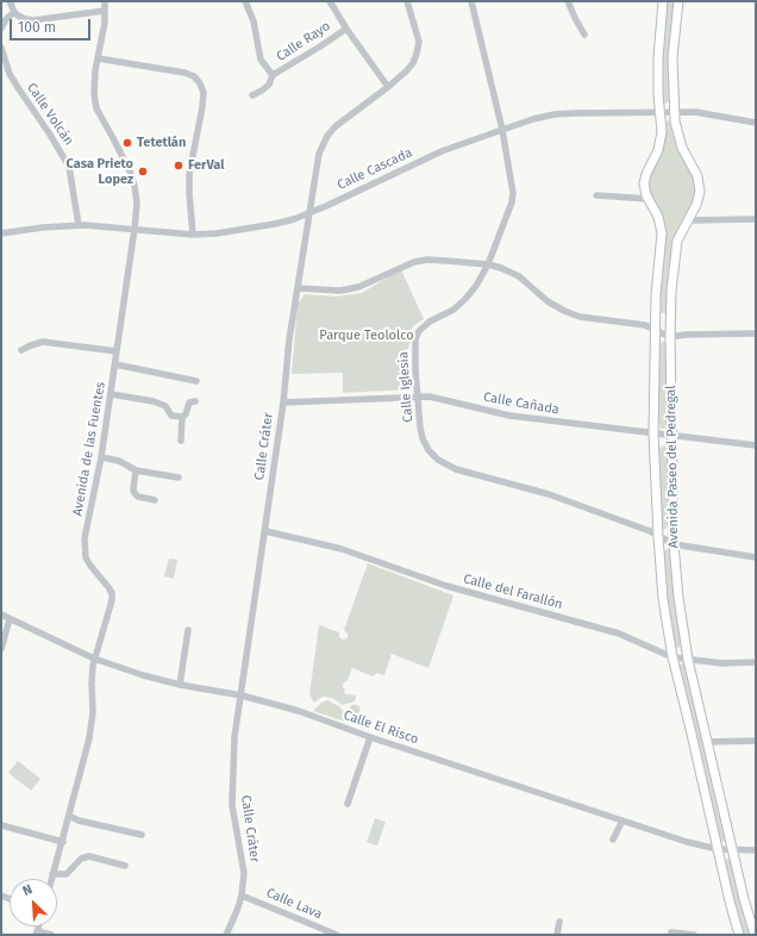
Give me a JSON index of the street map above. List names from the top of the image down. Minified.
{"streets":{"main road":["Avenida Paseo del Pedregal"],"street":["Calle Rayo","Calle Volcán","Calle Cascada","Calle Iglesia","Calle Cañada","Calle Cráter","Avenida de las Fuentes","Calle del Farallón","Calle El Risco","Calle Lava"]},"crossings":[["Calle Volcán","Calle Cascada"],["Calle Cascada","Calle Iglesia"],["Calle Cascada","Calle Cráter"],["Calle Cascada","Avenida de las Fuentes"],["Calle Cascada","Avenida Paseo del Pedregal"],["Calle Iglesia","Calle Cañada"],["Calle Iglesia","Avenida Paseo del Pedregal"],["Calle Cañada","Calle Cráter"],["Calle Cañada","Avenida Paseo del Pedregal"],["Calle Cráter","Calle del Farallón"],["Calle Cráter","Calle El Risco"],["Calle Cráter","Calle Lava"],["Avenida de las Fuentes","Calle El Risco"],["Avenida Paseo del Pedregal","Calle del Farallón"],["Avenida Paseo del Pedregal","Calle El Risco"]],"parks":["Parque Teololco"],"places":["Tetetlán","FerVal","Casa Prieto Lopez"],"scale_bar":"100 m","north":"top left"}
